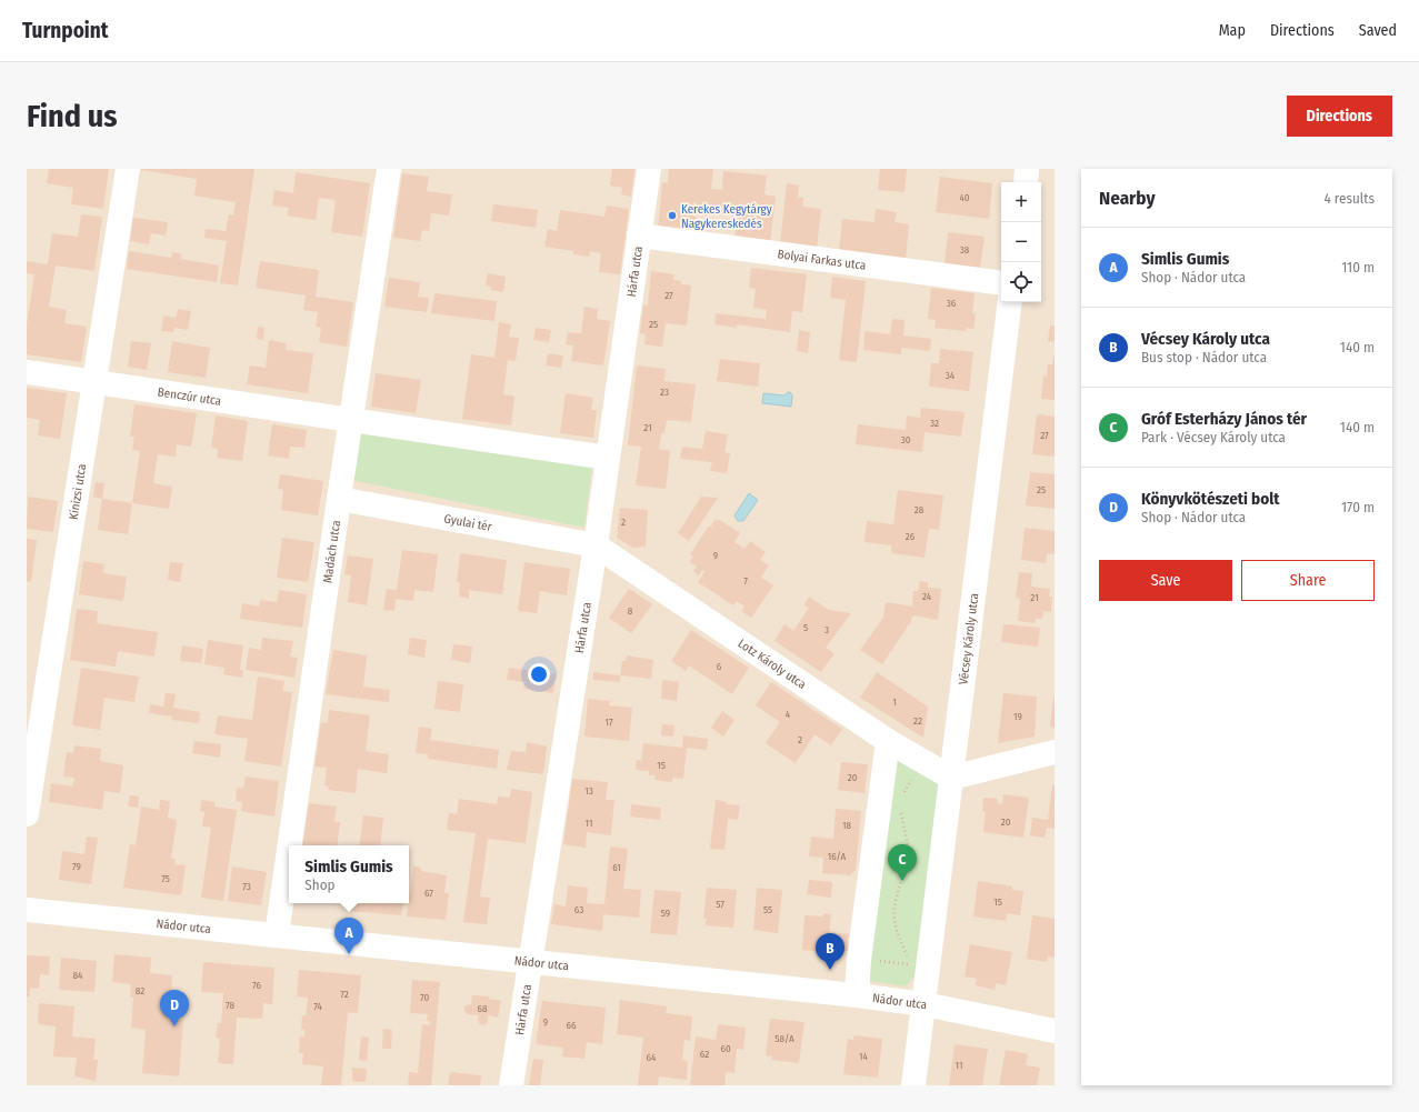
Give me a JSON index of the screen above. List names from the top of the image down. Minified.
{"streets":{"street":["Bolyai Farkas utca","Hárfa utca","Benczúr utca","Kinizsi utca","Gyulai tér","Madách utca","Vécsey Károly utca","Lotz Károly utca","Nádor utca"]},"crossings":[["Bolyai Farkas utca","Hárfa utca"],["Hárfa utca","Gyulai tér"],["Hárfa utca","Lotz Károly utca"],["Hárfa utca","Nádor utca"],["Benczúr utca","Kinizsi utca"],["Benczúr utca","Madách utca"],["Gyulai tér","Madách utca"],["Gyulai tér","Lotz Károly utca"],["Madách utca","Nádor utca"],["Vécsey Károly utca","Lotz Károly utca"],["Vécsey Károly utca","Nádor utca"]],"places":["Kerekes Kegytárgy Nagykereskedés"],"house_numbers":["40","38","27","36","25","34","23","32","21","27","30","25","28","2","26","9","7","24","21","8","5","3","6","1","4","19","22","17","2","15","20","13","20","11","18","16/A","79","61","75","73","67","15","57","63","55","59","84","76","82","72","70","78","74","68","9","66","58/A","60","62","14","64","11"],"page":{"header":"Turnpoint","nav":["Map","Directions","Saved"],"buttons":["Directions",["Save","Share"]],"title":"Find us","heading":["Nearby","4 results"],"map_buttons":["+","−"],"list":[{"mark":"A","name":"Simlis Gumis","note":"Shop · Nádor utca","value":"110 m"},{"mark":"B","name":"Vécsey Károly utca","note":"Bus stop · Nádor utca","value":"140 m"},{"mark":"C","name":"Gróf Esterházy János tér","note":"Park · Vécsey Károly utca","value":"140 m"},{"mark":"D","name":"Könyvkötészeti bolt","note":"Shop · Nádor utca","value":"170 m"}],"pins":["C","A","B","D"],"popup":["Simlis Gumis","Shop"]}}
